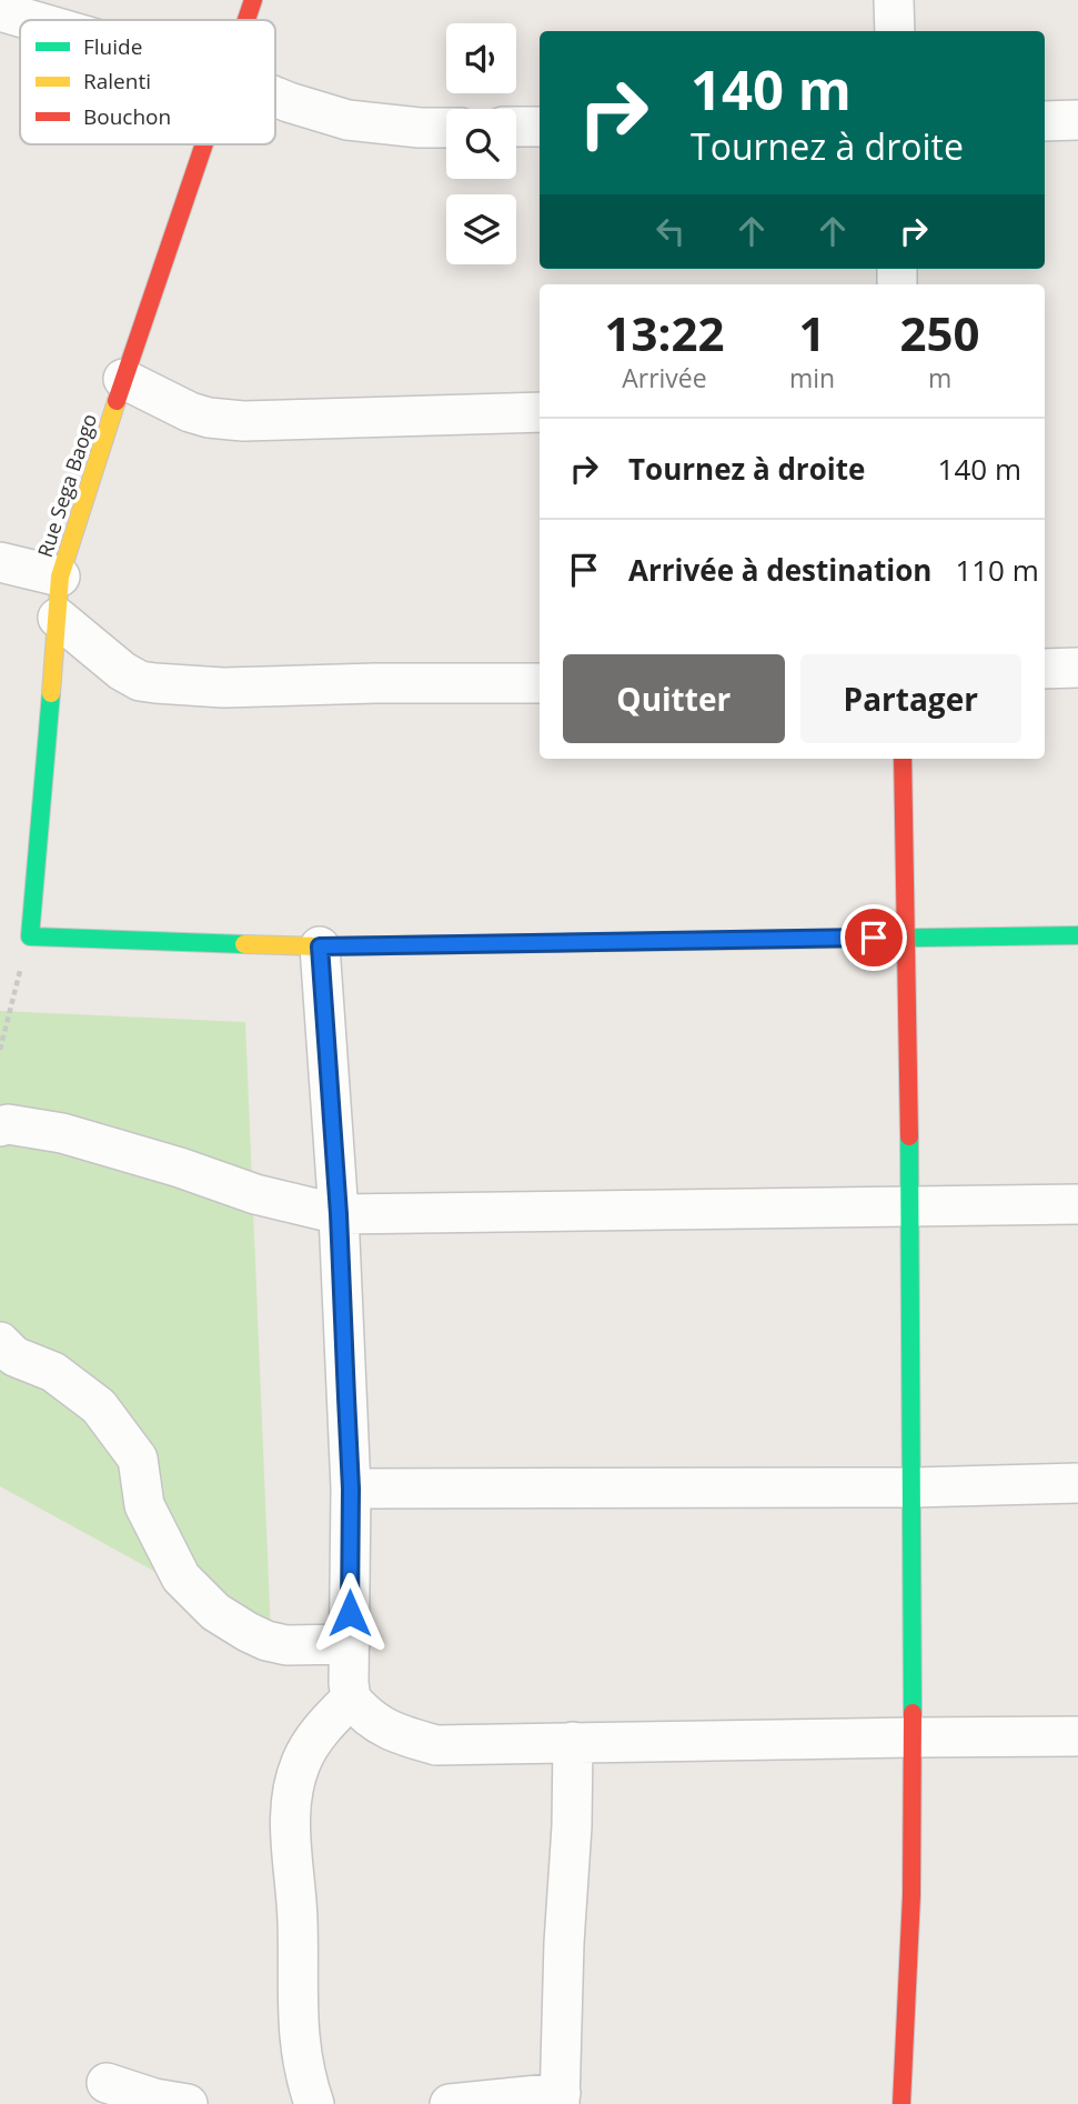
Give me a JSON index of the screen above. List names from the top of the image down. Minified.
{"streets":{"street":["Rue Sega Baogo"]},"legend":["Fluide","Ralenti","Bouchon"],"page":{"turn":["140 m","Tournez à droite"],"eta":["13:22","Arrivée","1","min","250","m"],"list":[{"name":"Tournez à droite","value":"140 m"},{"name":"Arrivée à destination","value":"110 m"}],"buttons":["Quitter","Partager"]}}
